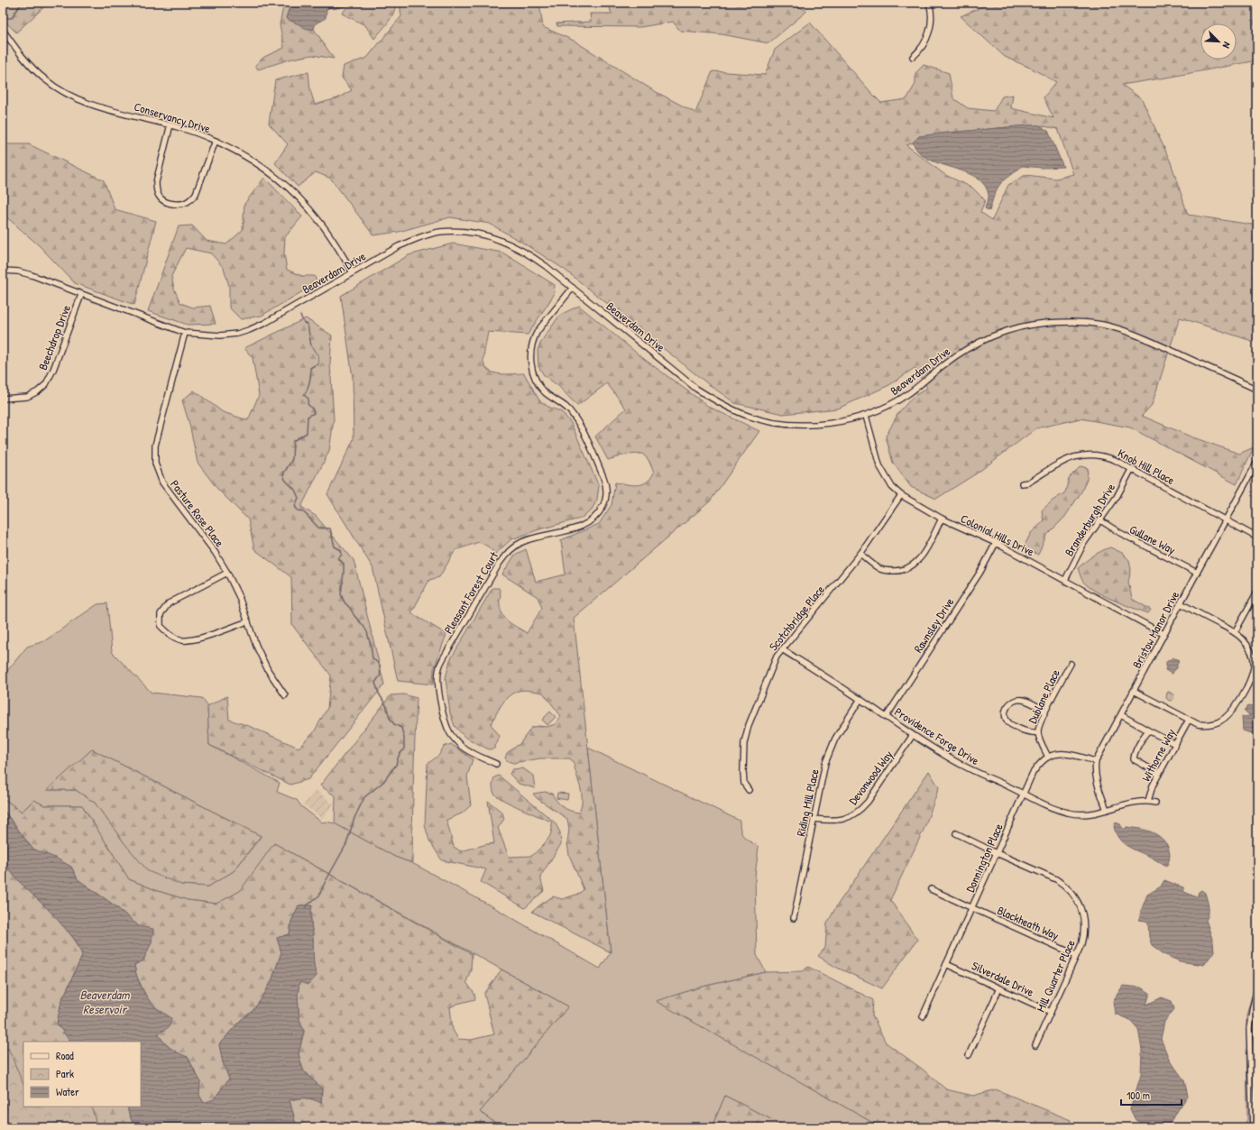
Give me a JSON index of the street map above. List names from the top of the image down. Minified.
{"streets":{"street":["Conservancy Drive","Beaverdam Drive","Beechdrop Drive","Knob Hill Place","Pasture Rose Place","Branderburgh Drive","Colonial Hills Drive","Gullane Way","Pleasant Forest Court","Scotchbridge Place","Rawnsley Drive","Bristow Manor Drive","Dublane Place","Providence Forge Drive","Withorne Way","Devonwood Way","Riding Mill Place","Donnington Place","Blackheath Way","Mill Quarter Place","Silverdale Drive"]},"crossings":[["Conservancy Drive","Beaverdam Drive"],["Beaverdam Drive","Beechdrop Drive"],["Beaverdam Drive","Pasture Rose Place"],["Beaverdam Drive","Colonial Hills Drive"],["Beaverdam Drive","Pleasant Forest Court"],["Knob Hill Place","Branderburgh Drive"],["Knob Hill Place","Bristow Manor Drive"],["Branderburgh Drive","Colonial Hills Drive"],["Branderburgh Drive","Gullane Way"],["Colonial Hills Drive","Scotchbridge Place"],["Colonial Hills Drive","Rawnsley Drive"],["Colonial Hills Drive","Bristow Manor Drive"],["Colonial Hills Drive","Withorne Way"],["Gullane Way","Bristow Manor Drive"],["Scotchbridge Place","Providence Forge Drive"],["Rawnsley Drive","Providence Forge Drive"],["Bristow Manor Drive","Providence Forge Drive"],["Bristow Manor Drive","Withorne Way"],["Dublane Place","Donnington Place"],["Providence Forge Drive","Withorne Way"],["Providence Forge Drive","Devonwood Way"],["Providence Forge Drive","Riding Mill Place"],["Providence Forge Drive","Donnington Place"],["Devonwood Way","Riding Mill Place"],["Donnington Place","Blackheath Way"],["Donnington Place","Mill Quarter Place"],["Donnington Place","Silverdale Drive"],["Blackheath Way","Mill Quarter Place"],["Mill Quarter Place","Silverdale Drive"]],"water":["Beaverdam Reservoir"],"legend":["Road","Park","Water"],"scale_bar":"100 m","north":"bottom right"}
